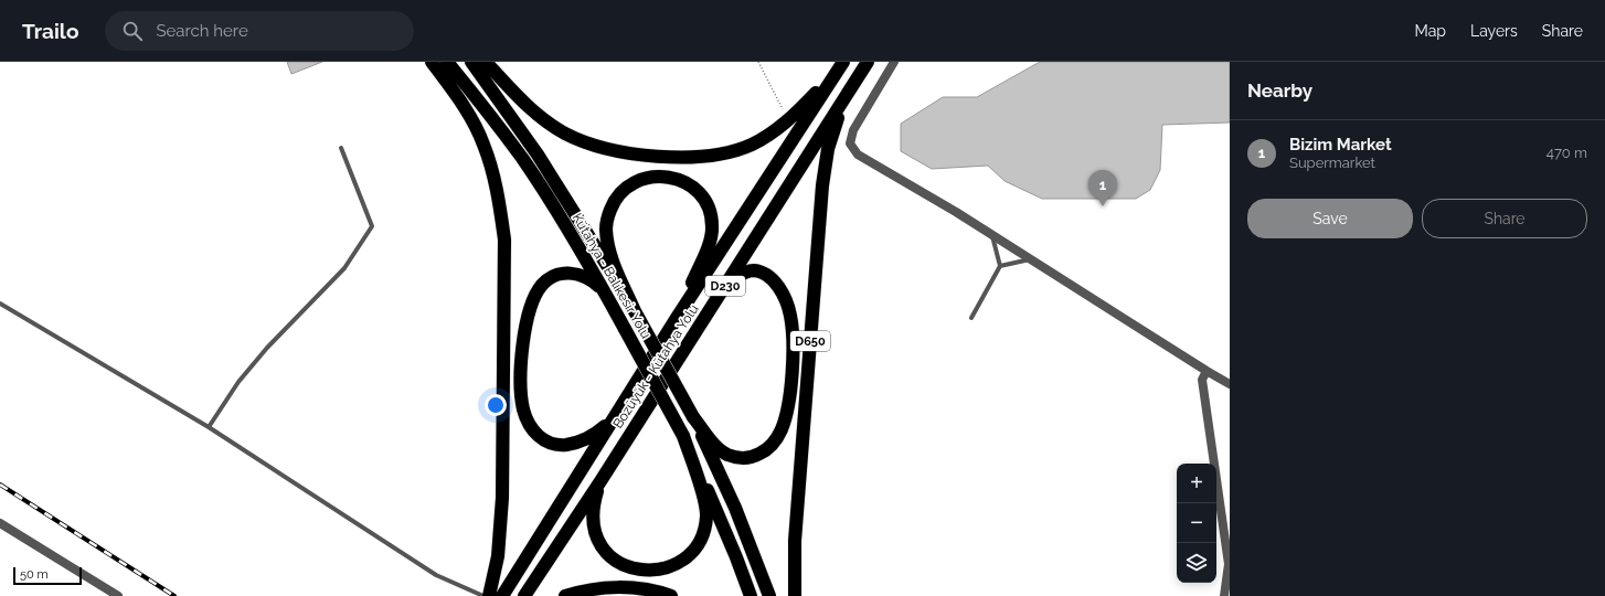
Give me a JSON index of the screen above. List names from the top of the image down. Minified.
{"streets":{"highway":["Kütahya - Balıkesir Yolu","D230","D650","Bozüyük - Kütahya Yolu"]},"crossings":[["Kütahya - Balıkesir Yolu","D230"],["D230","Bozüyük - Kütahya Yolu"],["D650","Bozüyük - Kütahya Yolu"]],"scale_bar":"50 m","page":{"header":"Trailo","search":"Search here","nav":["Map","Layers","Share"],"heading":"Nearby","list":[{"mark":"1","name":"Bizim Market","note":"Supermarket","value":"470 m"}],"pins":"1","buttons":["Save","Share"],"map_buttons":["+","−"],"scale":"50 m"}}
